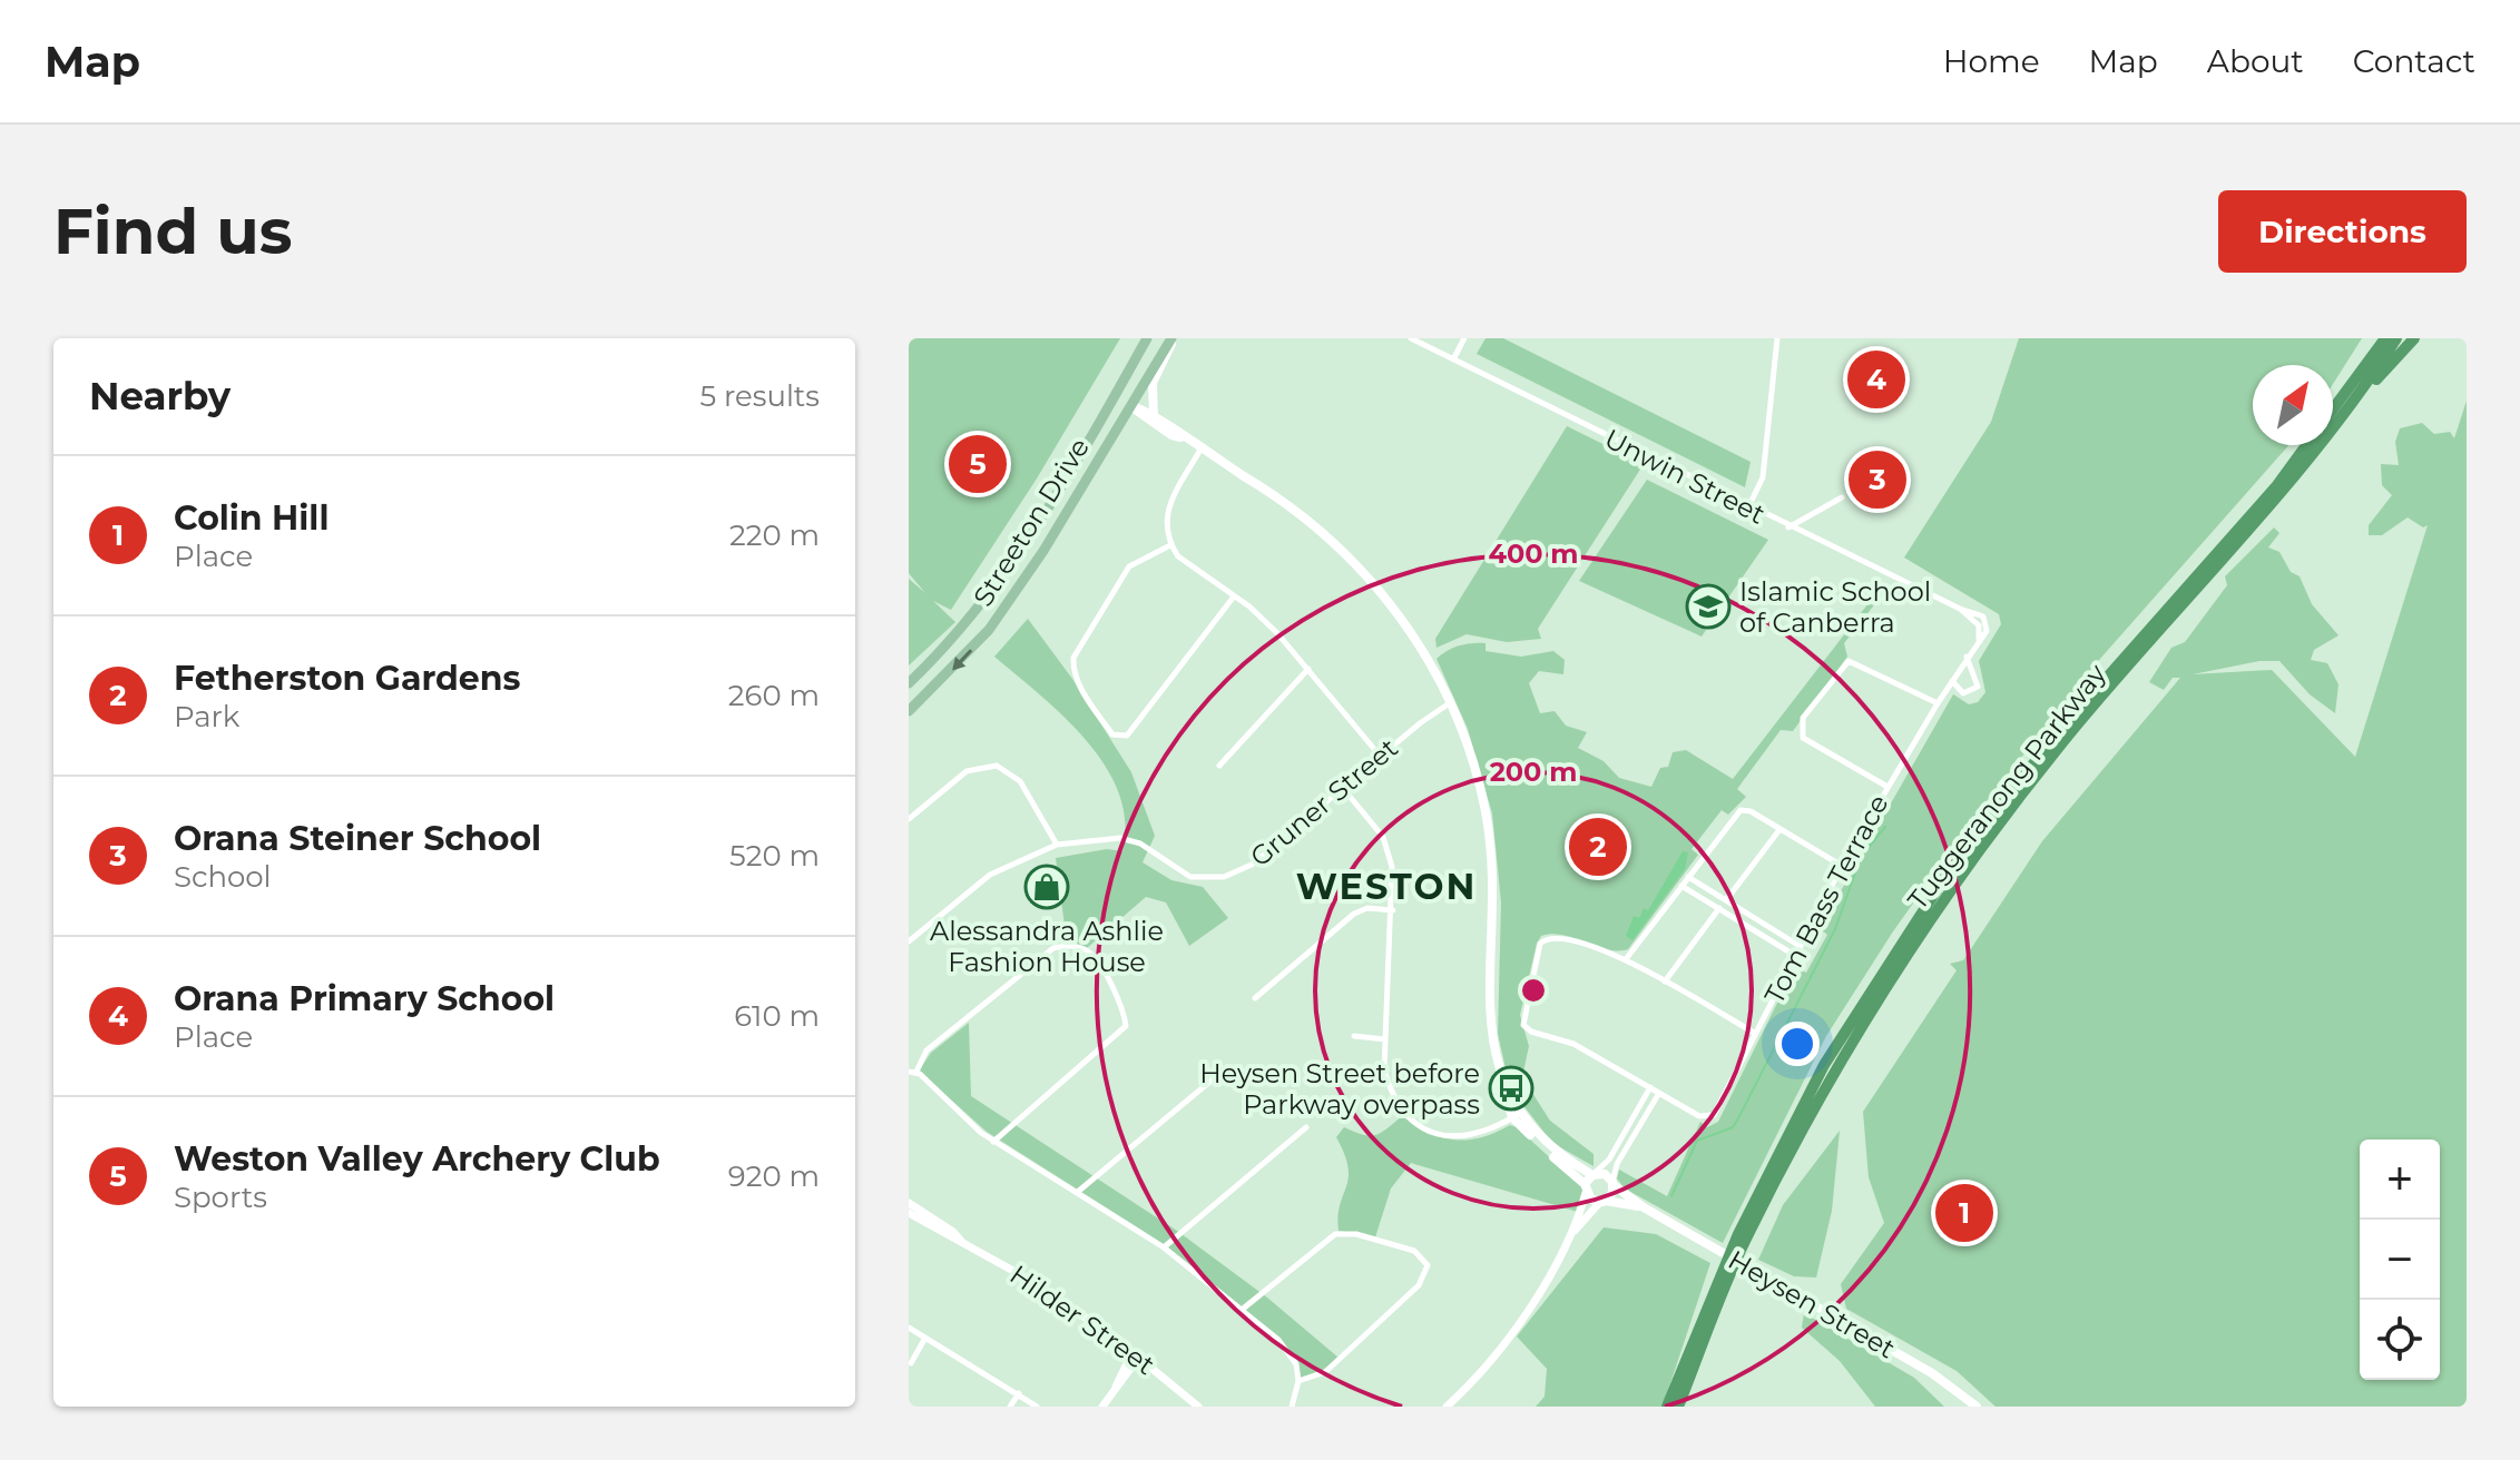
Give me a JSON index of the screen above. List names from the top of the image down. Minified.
{"streets":{"highway":["Tuggeranong Parkway"],"main road":["Streeton Drive","Heysen Street"],"street":["Unwin Street","Gruner Street","Tom Bass Terrace","Hilder Street"]},"crossings":[["Unwin Street","Tom Bass Terrace"],["Streeton Drive","Heysen Street"],["Gruner Street","Heysen Street"]],"districts":["WESTON"],"places":{"school or university":["Islamic School of Canberra"],"shop":["Alessandra Ashlie Fashion House"],"bus stop":["Heysen Street before Parkway overpass"]},"north":"top right","page":{"header":"Map","nav":["Home","Map","About","Contact"],"buttons":"Directions","title":"Find us","heading":["Nearby","5 results"],"pins":["4","5","3","2","1"],"list":[{"mark":"1","name":"Colin Hill","note":"Place","value":"220 m"},{"mark":"2","name":"Fetherston Gardens","note":"Park","value":"260 m"},{"mark":"3","name":"Orana Steiner School","note":"School","value":"520 m"},{"mark":"4","name":"Orana Primary School","note":"Place","value":"610 m"},{"mark":"5","name":"Weston Valley Archery Club","note":"Sports","value":"920 m"}],"map_buttons":["+","−"]},"rings":["400 m","200 m"]}
